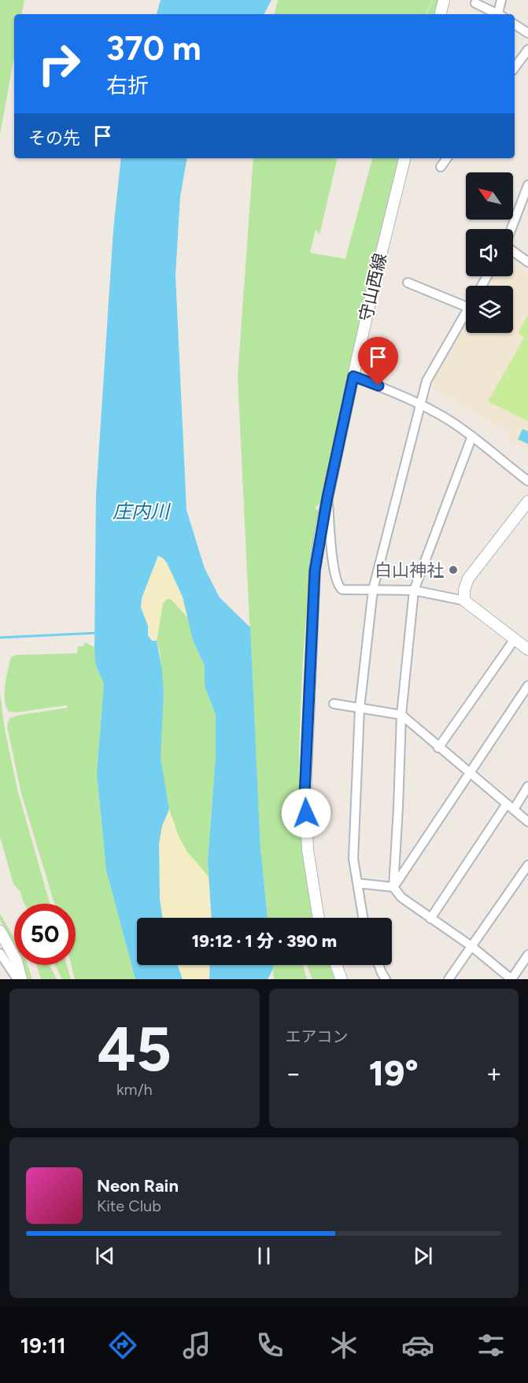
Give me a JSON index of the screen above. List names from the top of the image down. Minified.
{"streets":{"main road":["守山西線"]},"water":["庄内川"],"places":["白山神社"],"north":"top left","page":{"turn":["370 m","右折"],"then":"その先","limit":"50","trip":"19:12 · 1 分 · 390 m","tile":[["45","km/h"],"エアコン"],"heat":["−","19°","+"],"song":["Neon Rain","Kite Club"],"tabs":"19:11"}}
